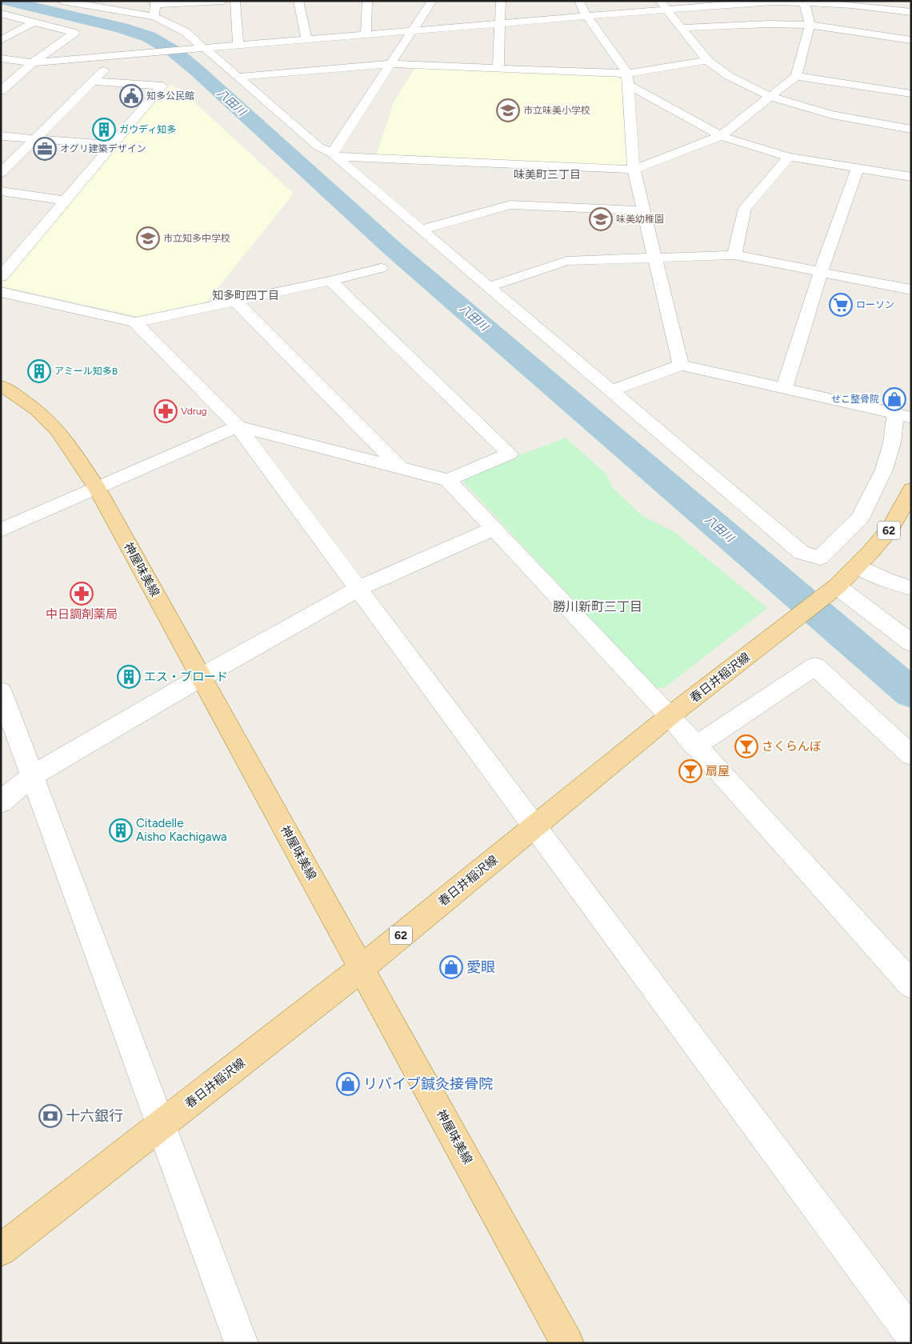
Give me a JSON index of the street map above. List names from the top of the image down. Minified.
{"streets":{"main road":["62","神屋味美線","春日井稲沢線"]},"crossings":[["神屋味美線","春日井稲沢線"]],"districts":["味美町三丁目","知多町四丁目","勝川新町三丁目"],"water":["八田川"],"places":{"public building":["知多公民館"],"school or university":["市立味美小学校","味美幼稚園","市立知多中学校"],"building":["ガウディ知多","アミール知多B","エス・ブロード","Citadelle Aisho Kachigawa"],"office":["オグリ建築デザイン"],"supermarket":["ローソン"],"shop":["せこ整骨院","愛眼","リバイブ鍼灸接骨院"],"pharmacy":["Vdrug","中日調剤薬局"],"bar":["さくらんぼ","扇屋"],"bank":["十六銀行"]}}
